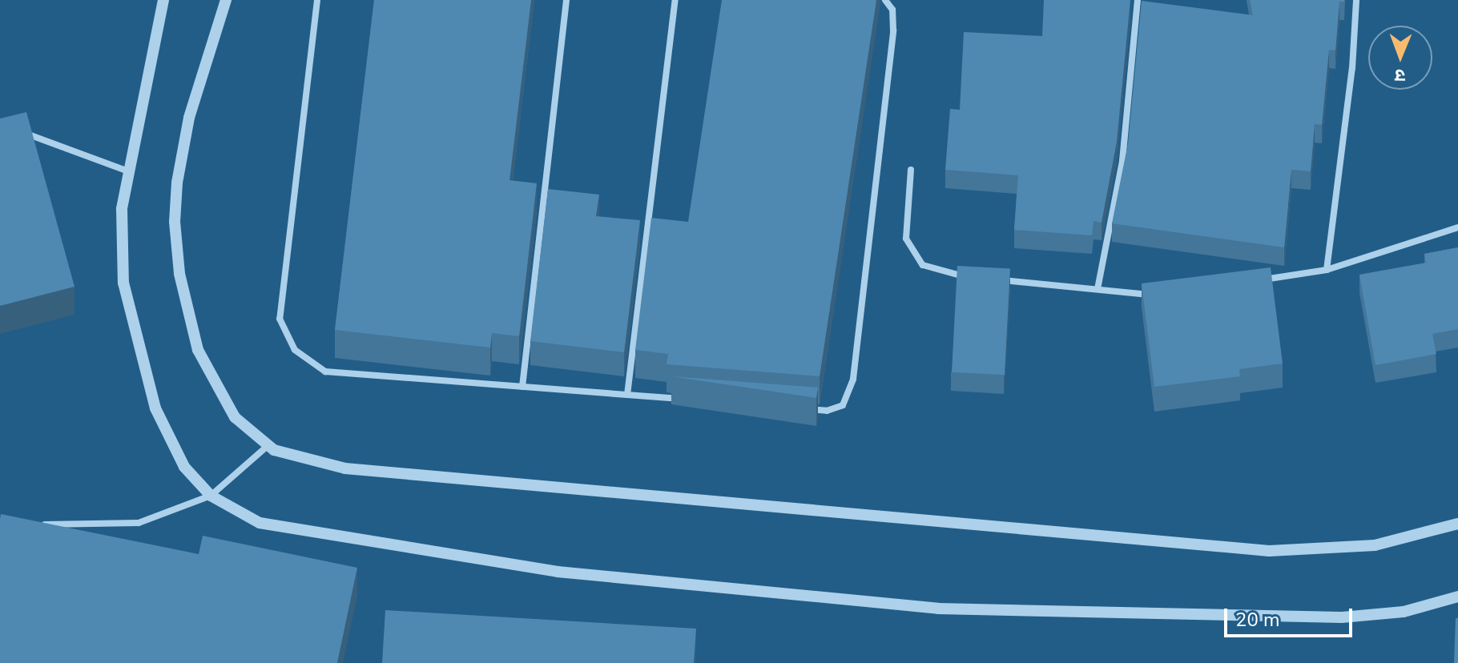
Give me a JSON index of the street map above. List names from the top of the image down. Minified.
{"scale_bar":"20 m","north":"bottom"}
